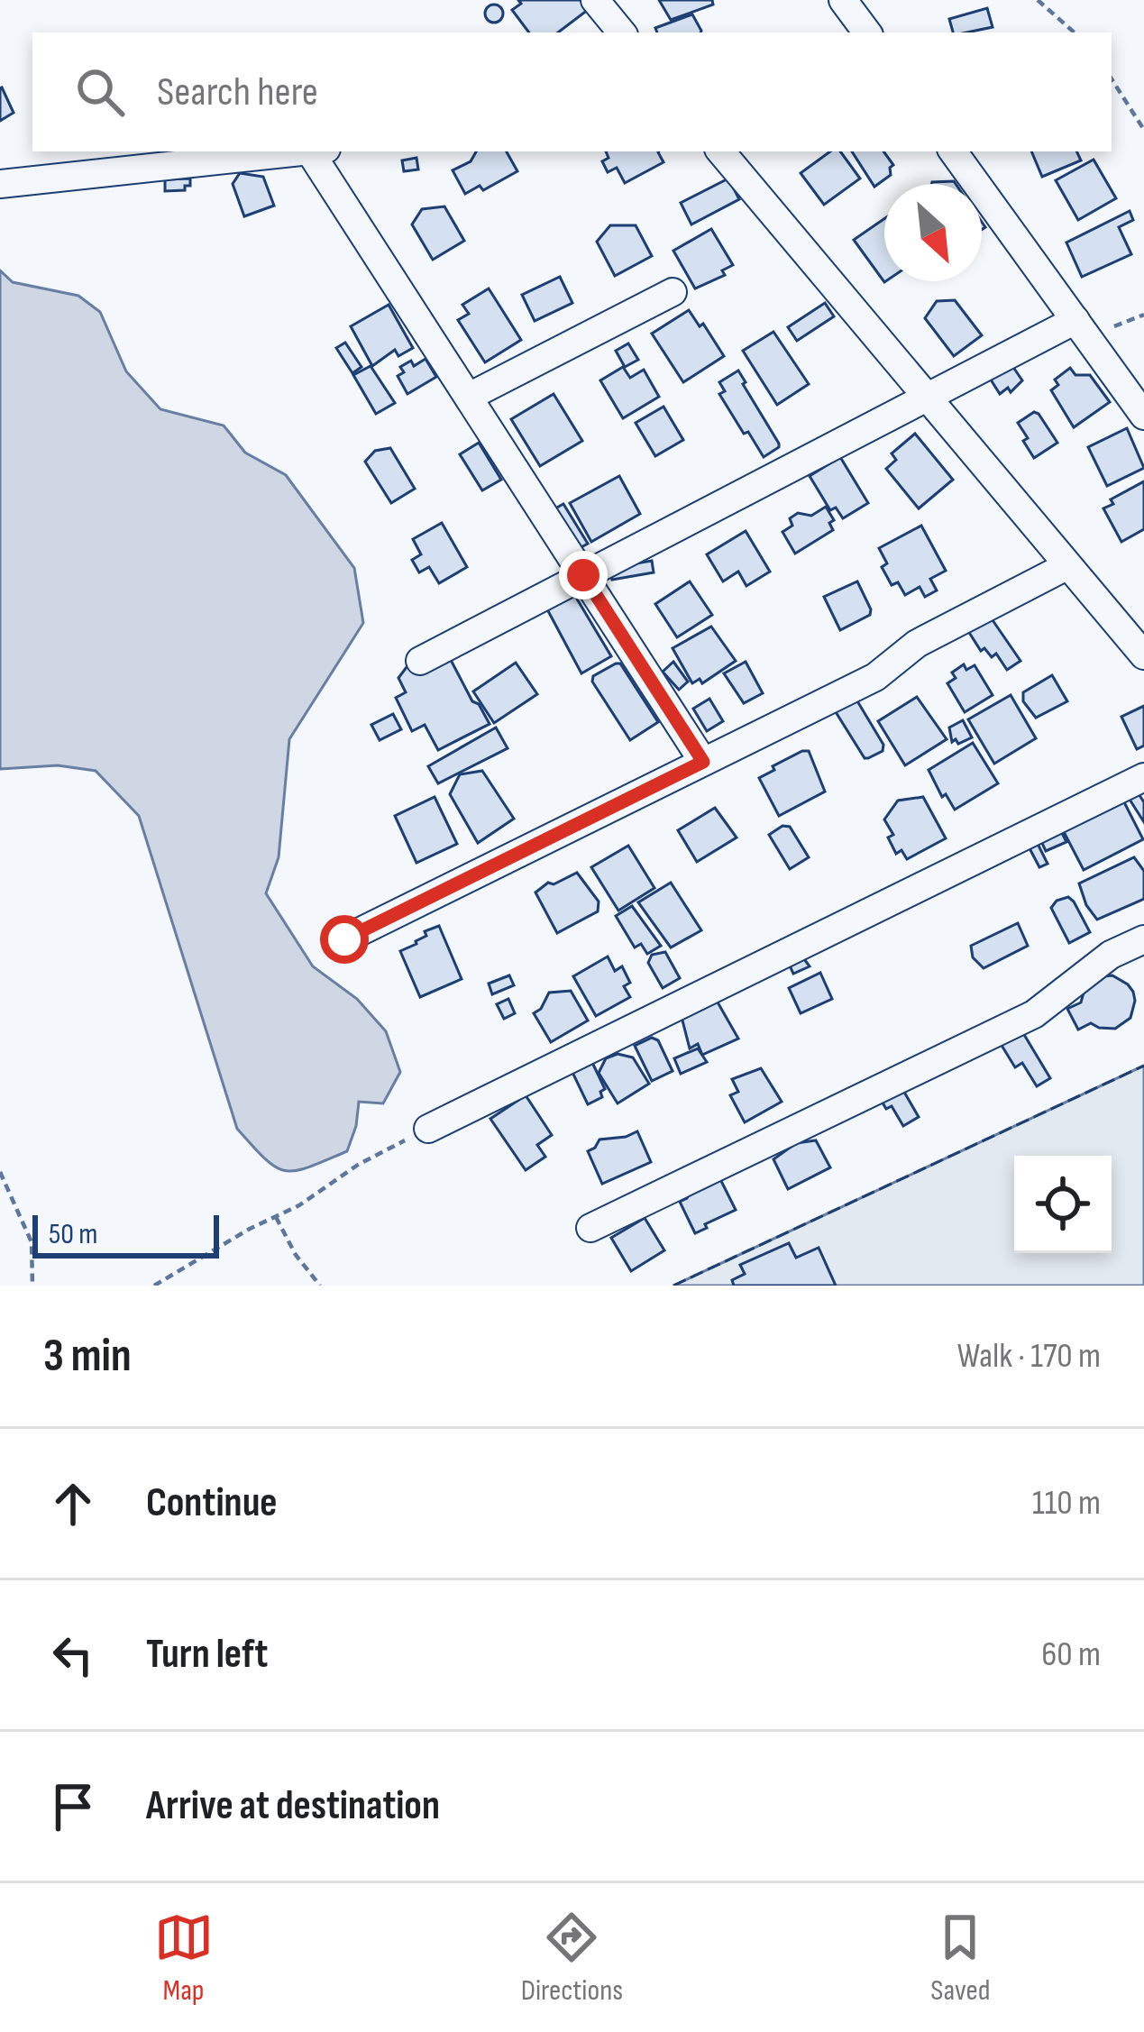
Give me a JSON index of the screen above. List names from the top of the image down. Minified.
{"scale_bar":"50 m","north":"bottom right","page":{"search":"Search here","scale":"50 m","heading":["3 min","Walk · 170 m"],"list":[["Continue","110 m"],["Turn left","60 m"],"Arrive at destination"],"nav":["Map","Directions","Saved"]}}
